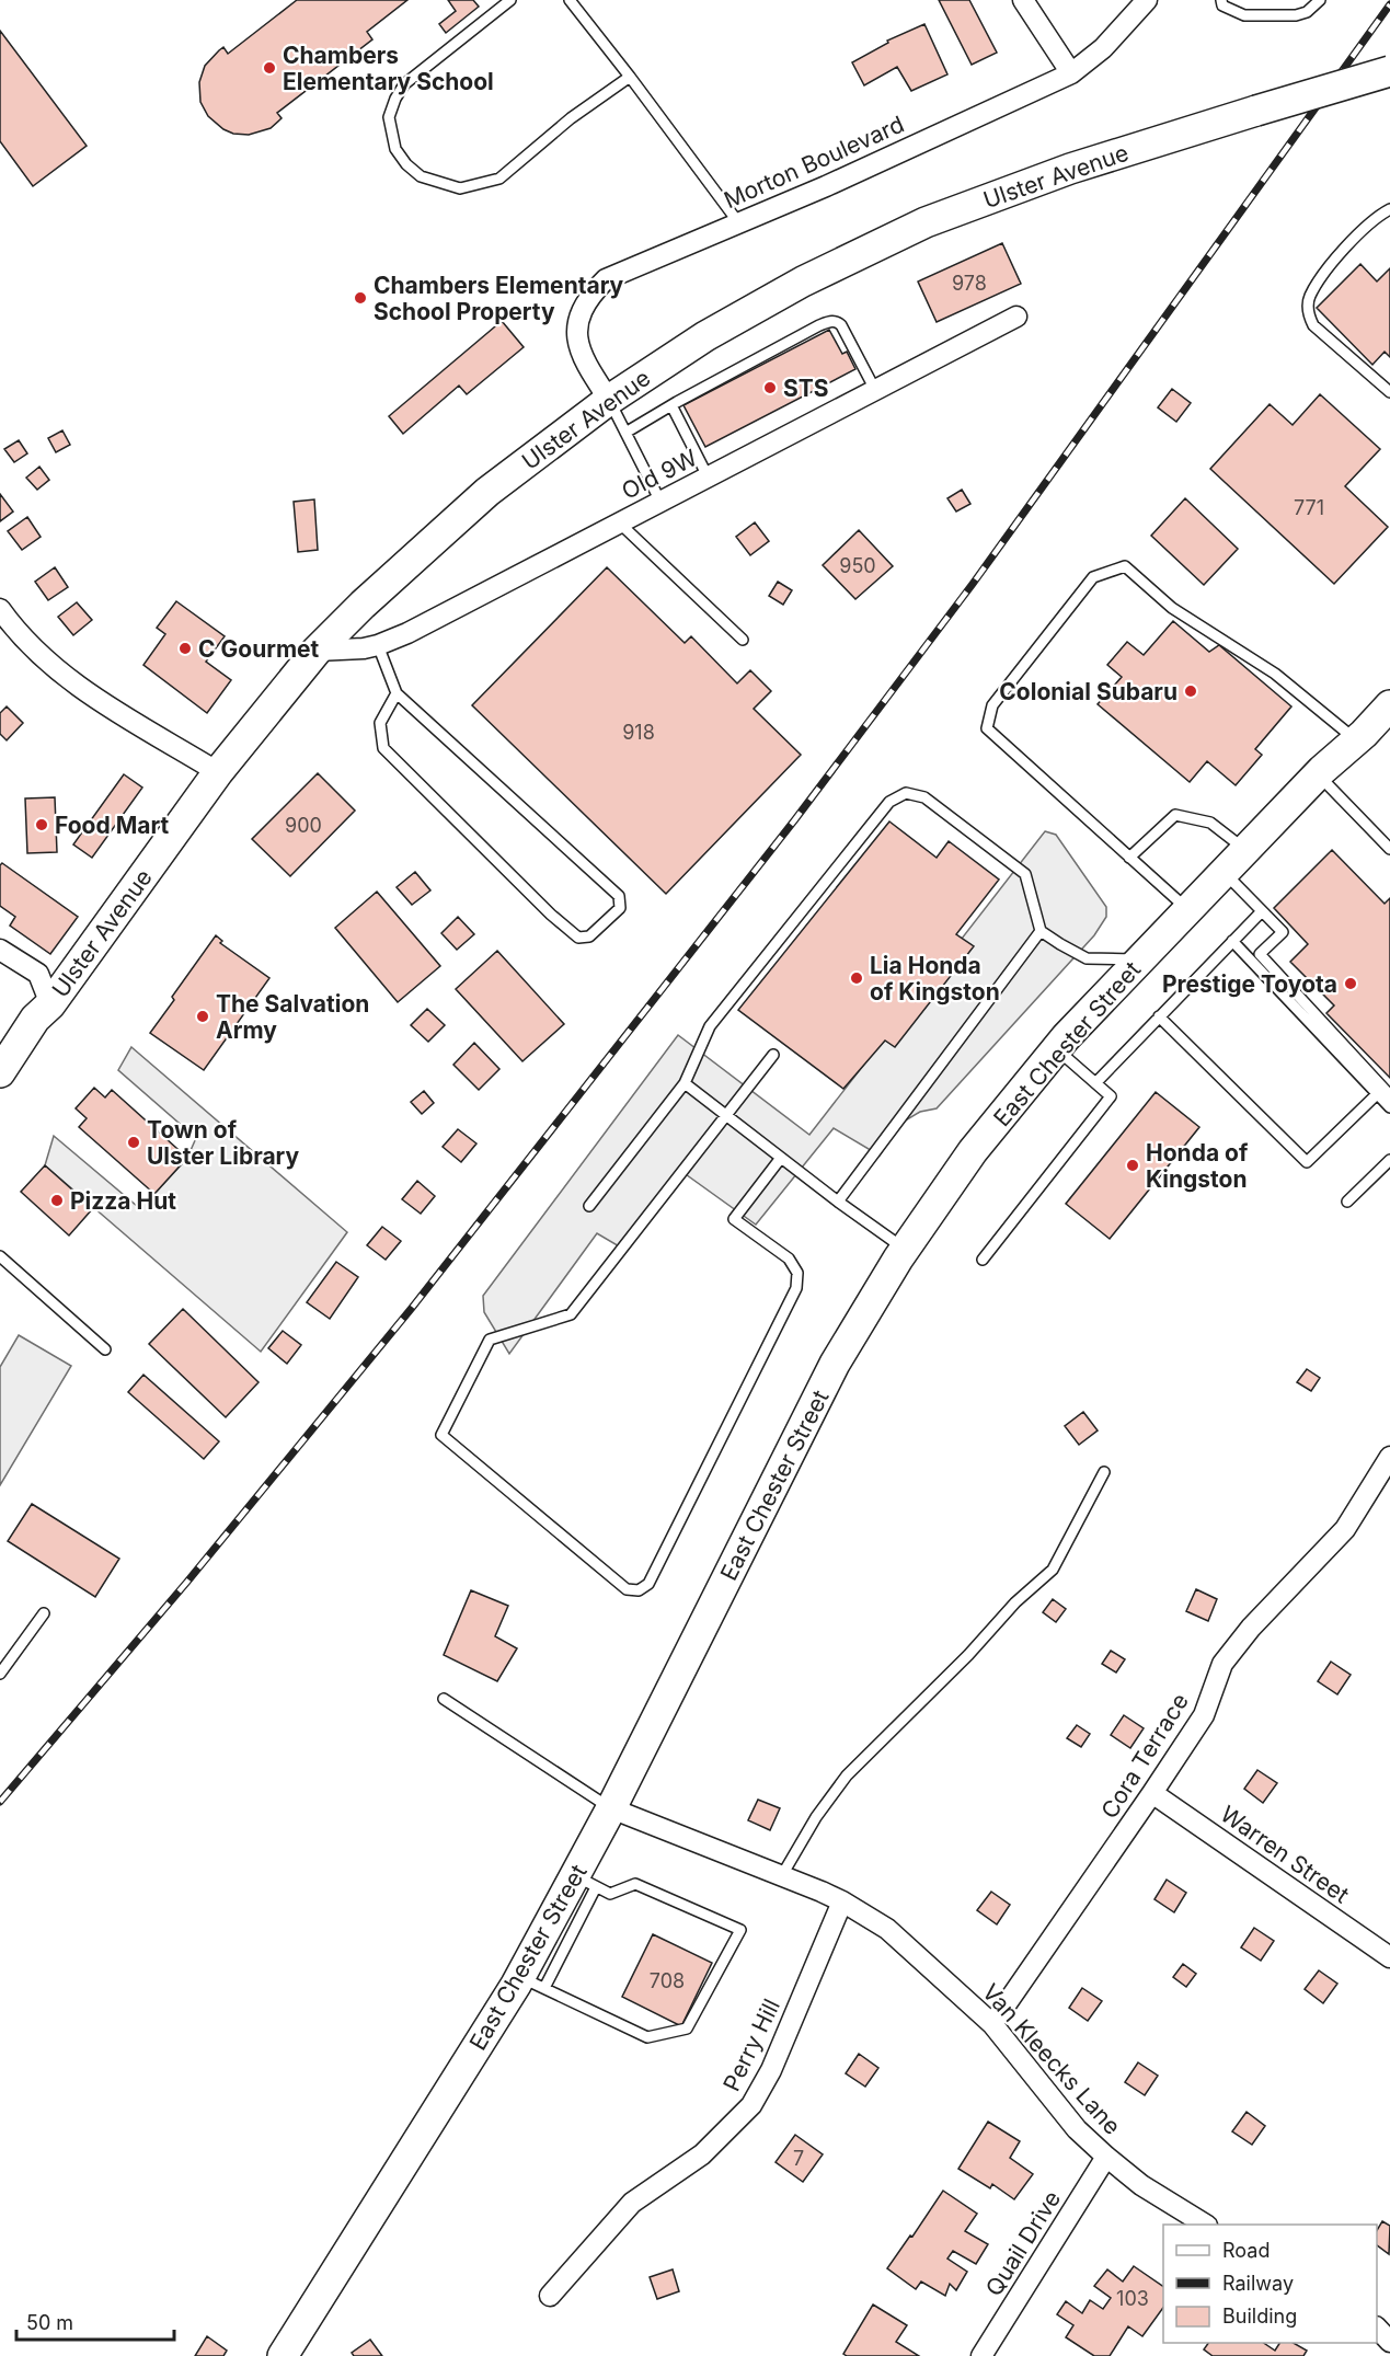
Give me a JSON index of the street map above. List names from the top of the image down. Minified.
{"streets":{"main road":["Ulster Avenue","East Chester Street"],"street":["Morton Boulevard","Old 9W","Cora Terrace","Warren Street","Perry Hill","Van Kleecks Lane","Quail Drive"]},"crossings":[["Morton Boulevard","Ulster Avenue"],["Ulster Avenue","Old 9W"],["East Chester Street","Van Kleecks Lane"],["Cora Terrace","Warren Street"],["Cora Terrace","Van Kleecks Lane"],["Perry Hill","Van Kleecks Lane"],["Van Kleecks Lane","Quail Drive"]],"places":["Chambers Elementary School","Chambers Elementary School Property","STS","C Gourmet","Colonial Subaru","Food Mart","Lia Honda of Kingston","Prestige Toyota","The Salvation Army","Town of Ulster Library","Honda of Kingston","Pizza Hut"],"house_numbers":["978","771","950","918","900","708","7","103"],"legend":["Road","Railway","Building"],"scale_bar":"50 m"}
